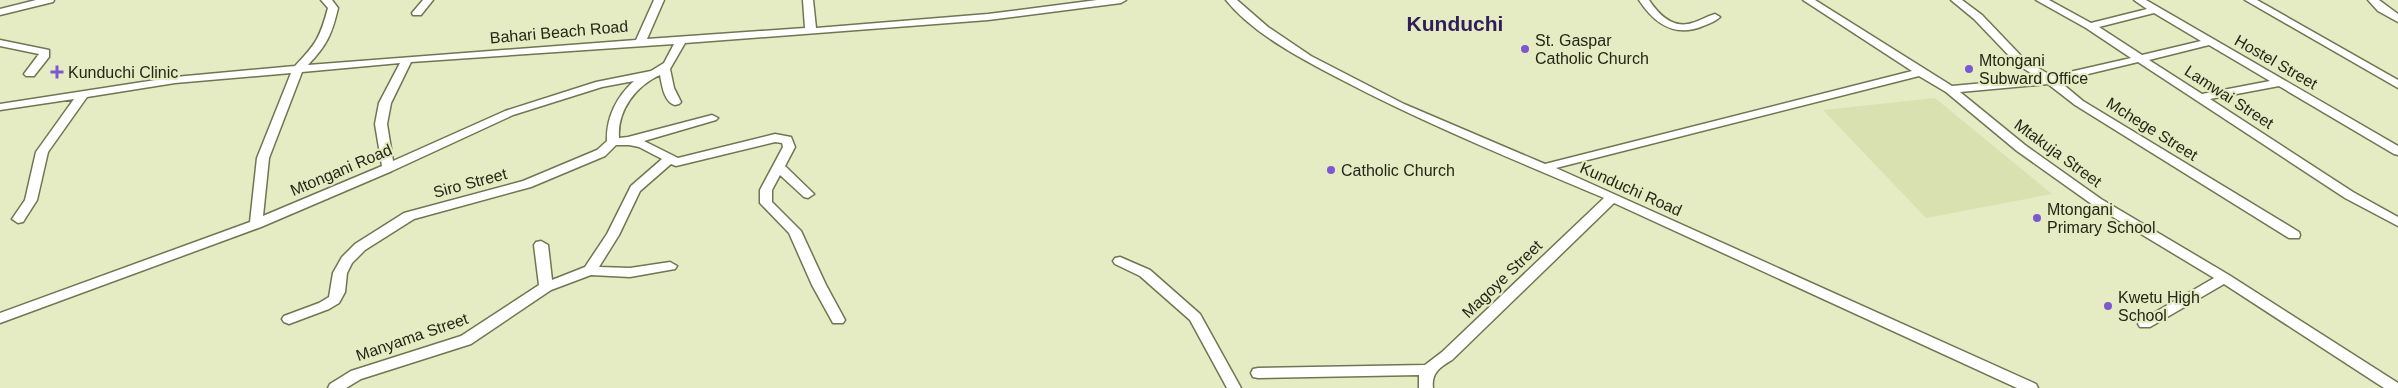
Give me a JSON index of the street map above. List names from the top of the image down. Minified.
{"streets":{"street":["Bahari Beach Road","Hostel Street","Lamwai Street","Mchege Street","Mtakuja Street","Mtongani Road","Siro Street","Kunduchi Road","Magoye Street","Manyama Street"]},"crossings":[["Kunduchi Road","Magoye Street"]],"districts":["Kunduchi"],"places":{"other":["St. Gaspar Catholic Church","Mtongani Subward Office","Catholic Church","Mtongani Primary School","Kwetu High School"],"health":["Kunduchi Clinic"]}}
